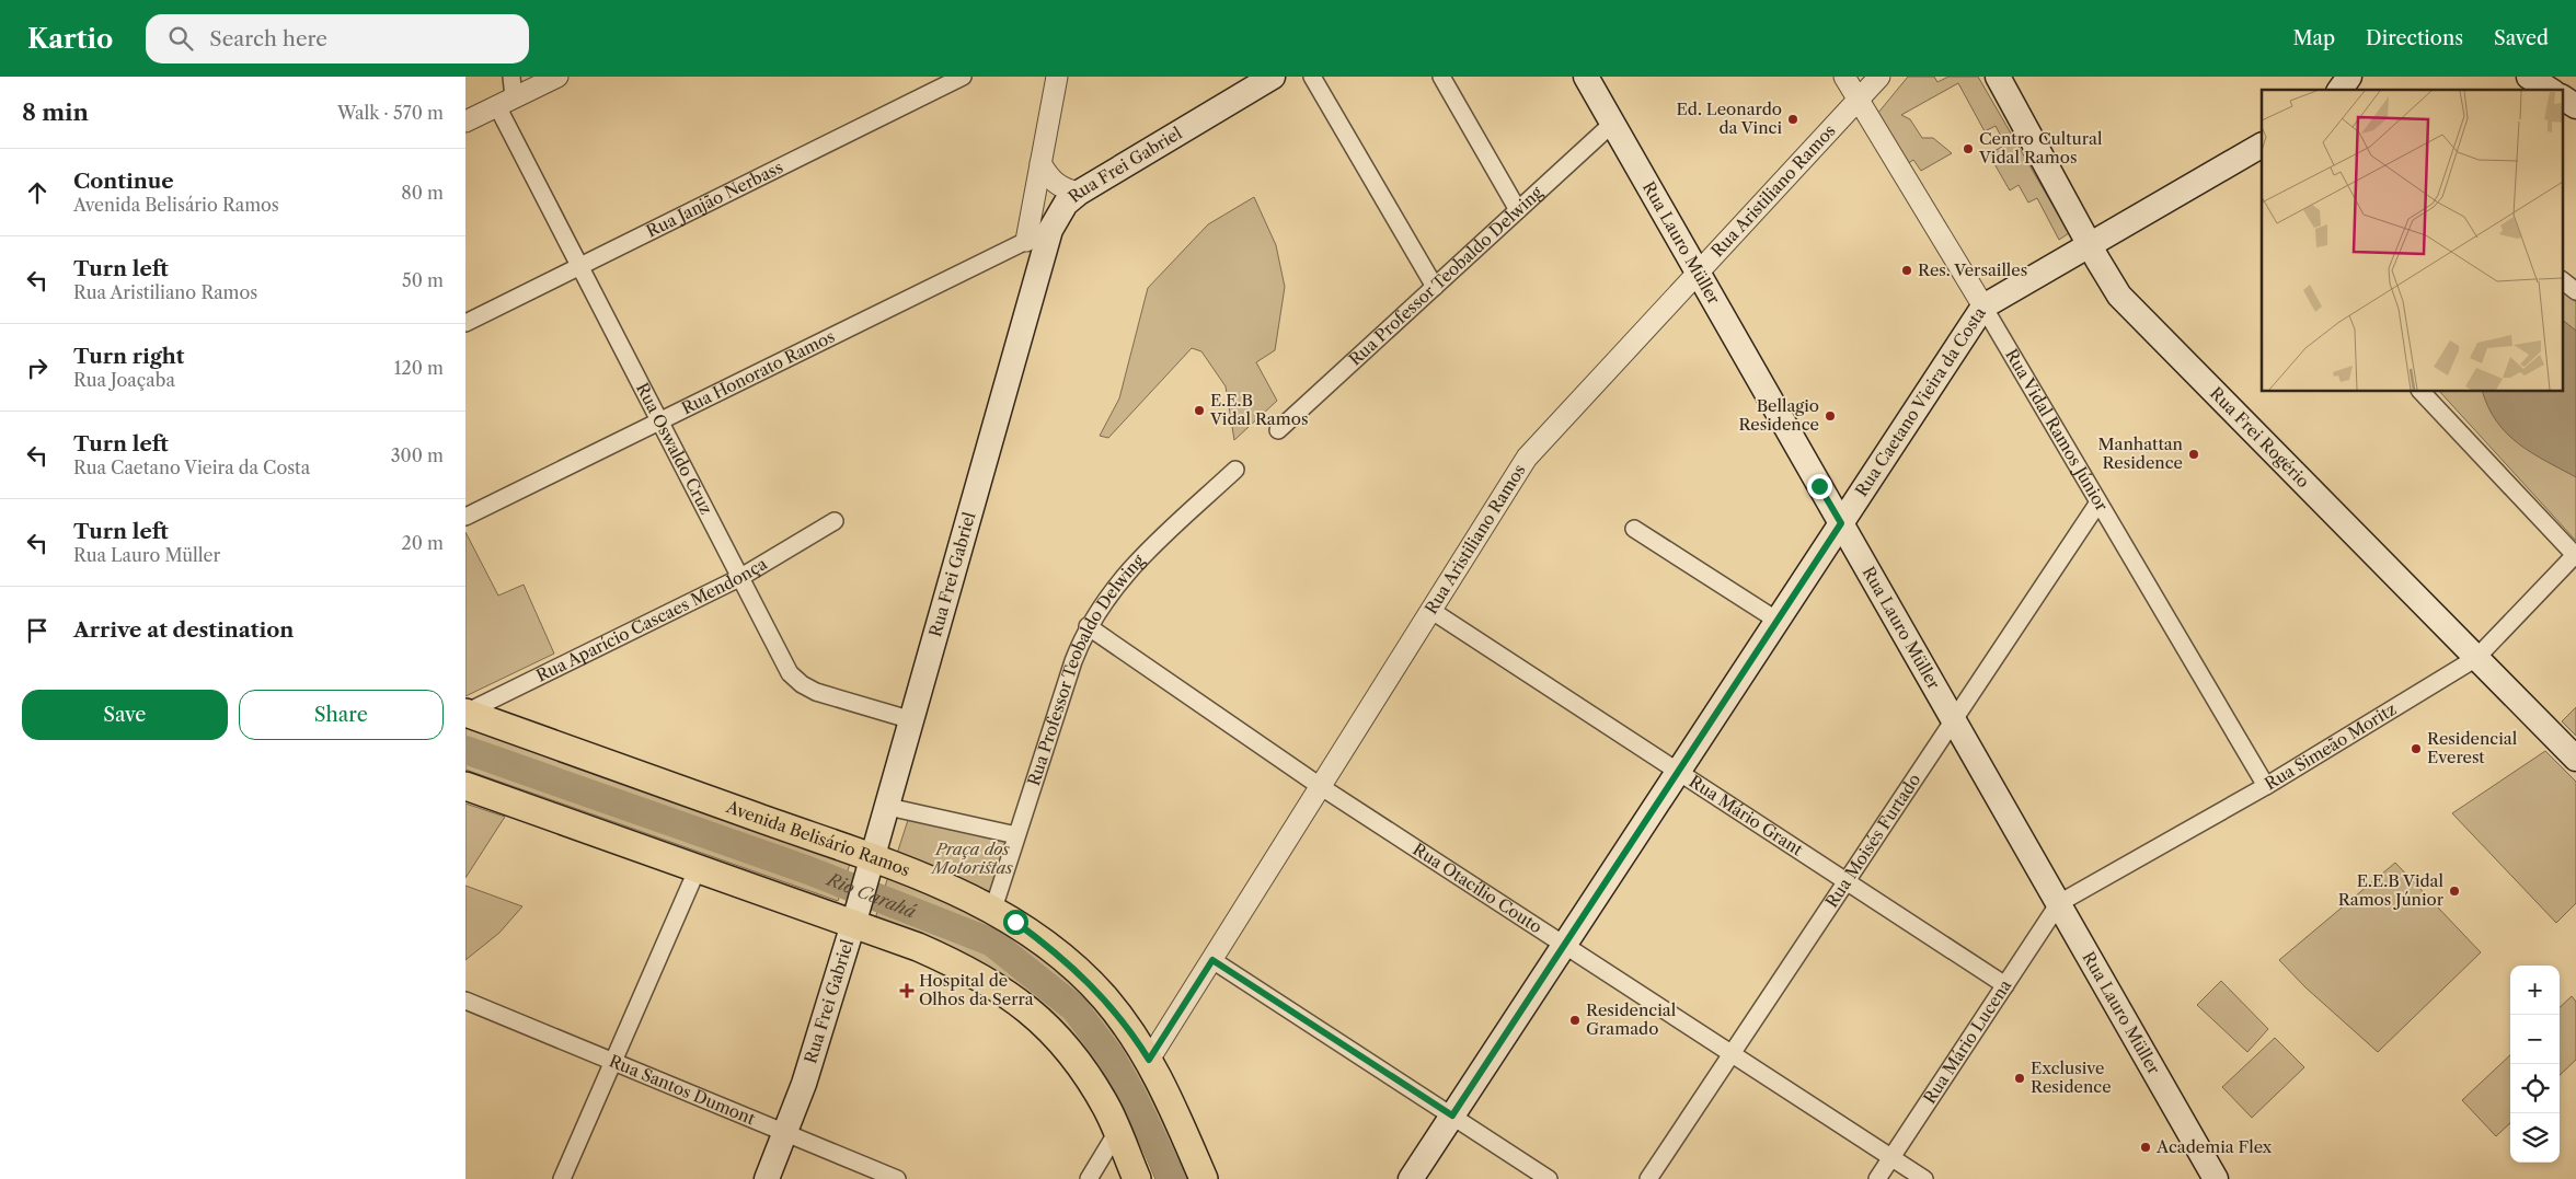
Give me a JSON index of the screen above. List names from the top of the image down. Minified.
{"streets":{"main road":["Rua Frei Gabriel","Rua Lauro Müller","Rua Caetano Vieira da Costa","Rua Frei Rogério","Avenida Belisário Ramos"],"street":["Rua Aristiliano Ramos","Rua Janjão Nerbass","Rua Professor Teobaldo Delwing","Rua Honorato Ramos","Rua Vidal Ramos Júnior","Rua Oswaldo Cruz","Rua Aparício Cascaes Mendonça","Rua Simeão Moritz","Rua Mário Grant","Rua Moisés Furtado","Rua Otacílio Couto","Rua Mário Lucena","Rua Santos Dumont"]},"crossings":[["Rua Frei Gabriel","Rua Honorato Ramos"],["Rua Frei Gabriel","Rua Oswaldo Cruz"],["Rua Frei Gabriel","Avenida Belisário Ramos"],["Rua Frei Gabriel","Rua Santos Dumont"],["Rua Aristiliano Ramos","Rua Lauro Müller"],["Rua Aristiliano Ramos","Rua Vidal Ramos Júnior"],["Rua Aristiliano Ramos","Rua Mário Grant"],["Rua Aristiliano Ramos","Avenida Belisário Ramos"],["Rua Aristiliano Ramos","Rua Otacílio Couto"],["Rua Janjão Nerbass","Rua Oswaldo Cruz"],["Rua Lauro Müller","Rua Professor Teobaldo Delwing"],["Rua Lauro Müller","Rua Caetano Vieira da Costa"],["Rua Lauro Müller","Rua Simeão Moritz"],["Rua Lauro Müller","Rua Moisés Furtado"],["Rua Lauro Müller","Rua Mário Lucena"],["Rua Professor Teobaldo Delwing","Avenida Belisário Ramos"],["Rua Professor Teobaldo Delwing","Rua Otacílio Couto"],["Rua Honorato Ramos","Rua Oswaldo Cruz"],["Rua Caetano Vieira da Costa","Rua Vidal Ramos Júnior"],["Rua Caetano Vieira da Costa","Rua Frei Rogério"],["Rua Caetano Vieira da Costa","Rua Mário Grant"],["Rua Caetano Vieira da Costa","Rua Otacílio Couto"],["Rua Vidal Ramos Júnior","Rua Simeão Moritz"],["Rua Vidal Ramos Júnior","Rua Moisés Furtado"],["Rua Frei Rogério","Rua Simeão Moritz"],["Rua Oswaldo Cruz","Rua Aparício Cascaes Mendonça"],["Rua Aparício Cascaes Mendonça","Avenida Belisário Ramos"],["Rua Simeão Moritz","Rua Mário Lucena"],["Rua Mário Grant","Rua Moisés Furtado"],["Rua Mário Grant","Rua Mário Lucena"],["Rua Moisés Furtado","Rua Otacílio Couto"],["Rua Otacílio Couto","Rua Mário Lucena"]],"water":["Rio Carahá"],"parks":["Praça dos Motoristas"],"places":{"other":["Ed. Leonardo da Vinci","Centro Cultural Vidal Ramos","Res. Versailles","E.E.B Vidal Ramos","Bellagio Residence","Manhattan Residence","Residencial Everest","E.E.B Vidal Ramos Júnior","Residencial Gramado","Exclusive Residence","Academia Flex"],"health":["Hospital de Olhos da Serra"]},"page":{"header":"Kartio","search":"Search here","nav":["Map","Directions","Saved"],"heading":["8 min","Walk · 570 m"],"list":[["Continue","Avenida Belisário Ramos","80 m"],["Turn left","Rua Aristiliano Ramos","50 m"],["Turn right","Rua Joaçaba","120 m"],["Turn left","Rua Caetano Vieira da Costa","300 m"],["Turn left","Rua Lauro Müller","20 m"],"Arrive at destination"],"buttons":["Save","Share"],"map_buttons":["+","−"]}}
